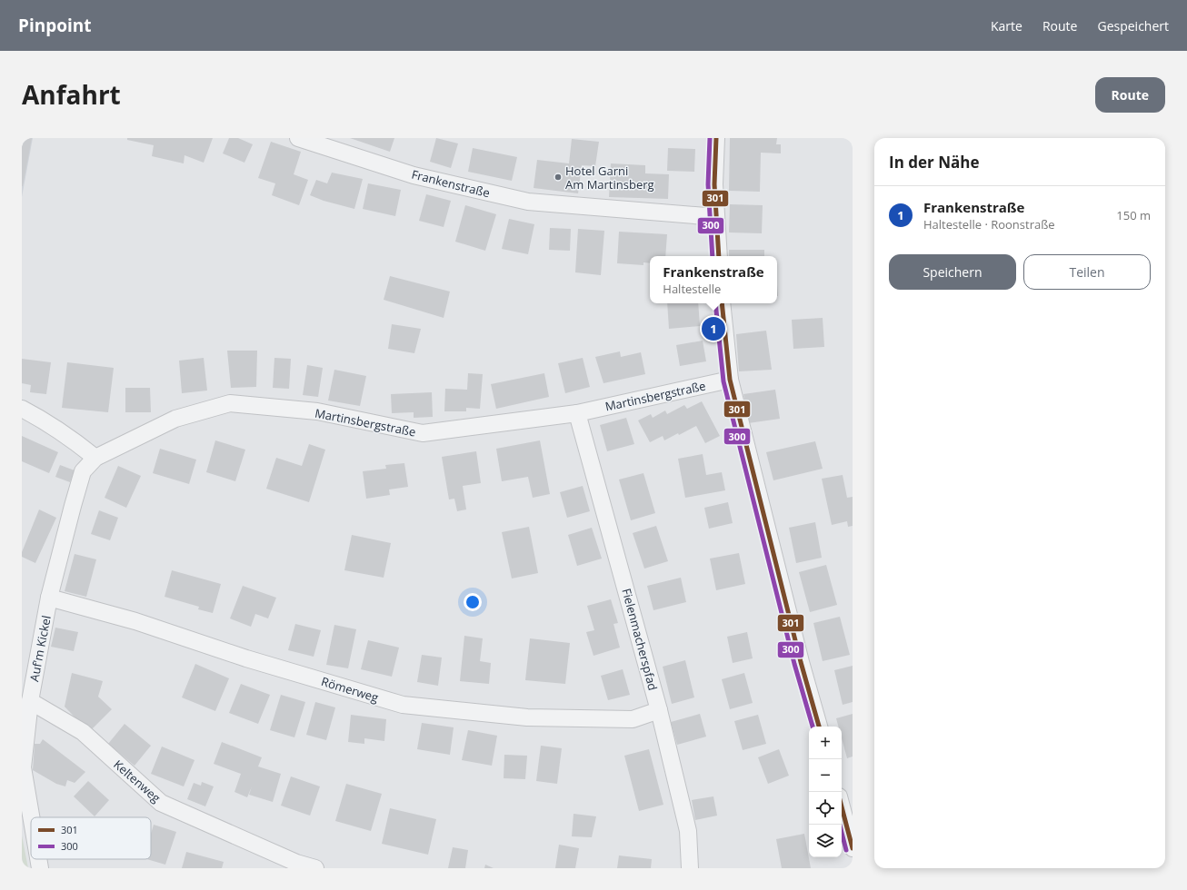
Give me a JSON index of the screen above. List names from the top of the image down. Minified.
{"streets":{"street":["Frankenstraße","Martinsbergstraße","Fielenmacherspfad","Auf'm Kickel","Römerweg","Keltenweg"]},"crossings":[["Martinsbergstraße","Fielenmacherspfad"],["Martinsbergstraße","Auf'm Kickel"],["Fielenmacherspfad","Römerweg"],["Auf'm Kickel","Römerweg"],["Auf'm Kickel","Keltenweg"]],"places":["Hotel Garni Am Martinsberg"],"lines":["transit line 301","transit line 300"],"legend":["301","300"],"page":{"header":"Pinpoint","nav":["Karte","Route","Gespeichert"],"title":"Anfahrt","buttons":["Route",["Speichern","Teilen"]],"heading":"In der Nähe","list":[{"mark":"1","name":"Frankenstraße","note":"Haltestelle · Roonstraße","value":"150 m"}],"popup":["Frankenstraße","Haltestelle"],"pins":"1","map_buttons":["+","−"]}}
